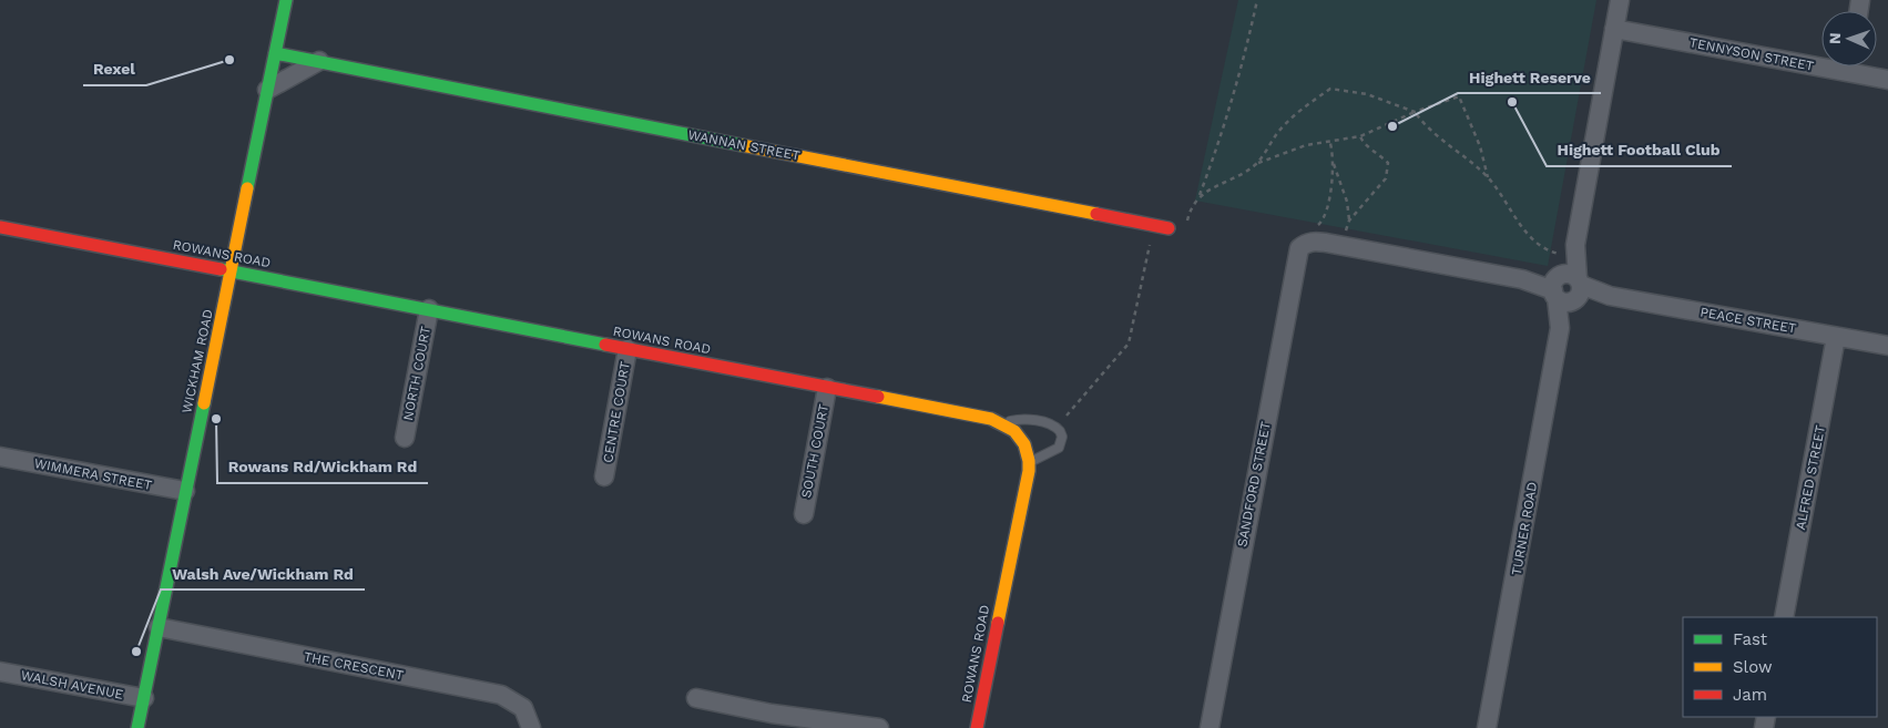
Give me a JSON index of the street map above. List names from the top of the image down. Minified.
{"streets":{"street":["TENNYSON STREET","WANNAN STREET","ROWANS ROAD","PEACE STREET","WICKHAM ROAD","NORTH COURT","CENTRE COURT","SOUTH COURT","WIMMERA STREET","ALFRED STREET","SANDFORD STREET","TURNER ROAD","THE CRESCENT","WALSH AVENUE"]},"crossings":[["TENNYSON STREET","TURNER ROAD"],["WANNAN STREET","WICKHAM ROAD"],["ROWANS ROAD","WICKHAM ROAD"],["ROWANS ROAD","NORTH COURT"],["ROWANS ROAD","CENTRE COURT"],["ROWANS ROAD","SOUTH COURT"],["PEACE STREET","ALFRED STREET"],["PEACE STREET","SANDFORD STREET"],["PEACE STREET","TURNER ROAD"],["WICKHAM ROAD","WIMMERA STREET"],["WICKHAM ROAD","THE CRESCENT"],["WICKHAM ROAD","WALSH AVENUE"]],"places":["Rexel","Highett Football Club","Highett Reserve","Rowans Rd/Wickham Rd","Walsh Ave/Wickham Rd"],"legend":["Fast","Slow","Jam"],"north":"left"}
